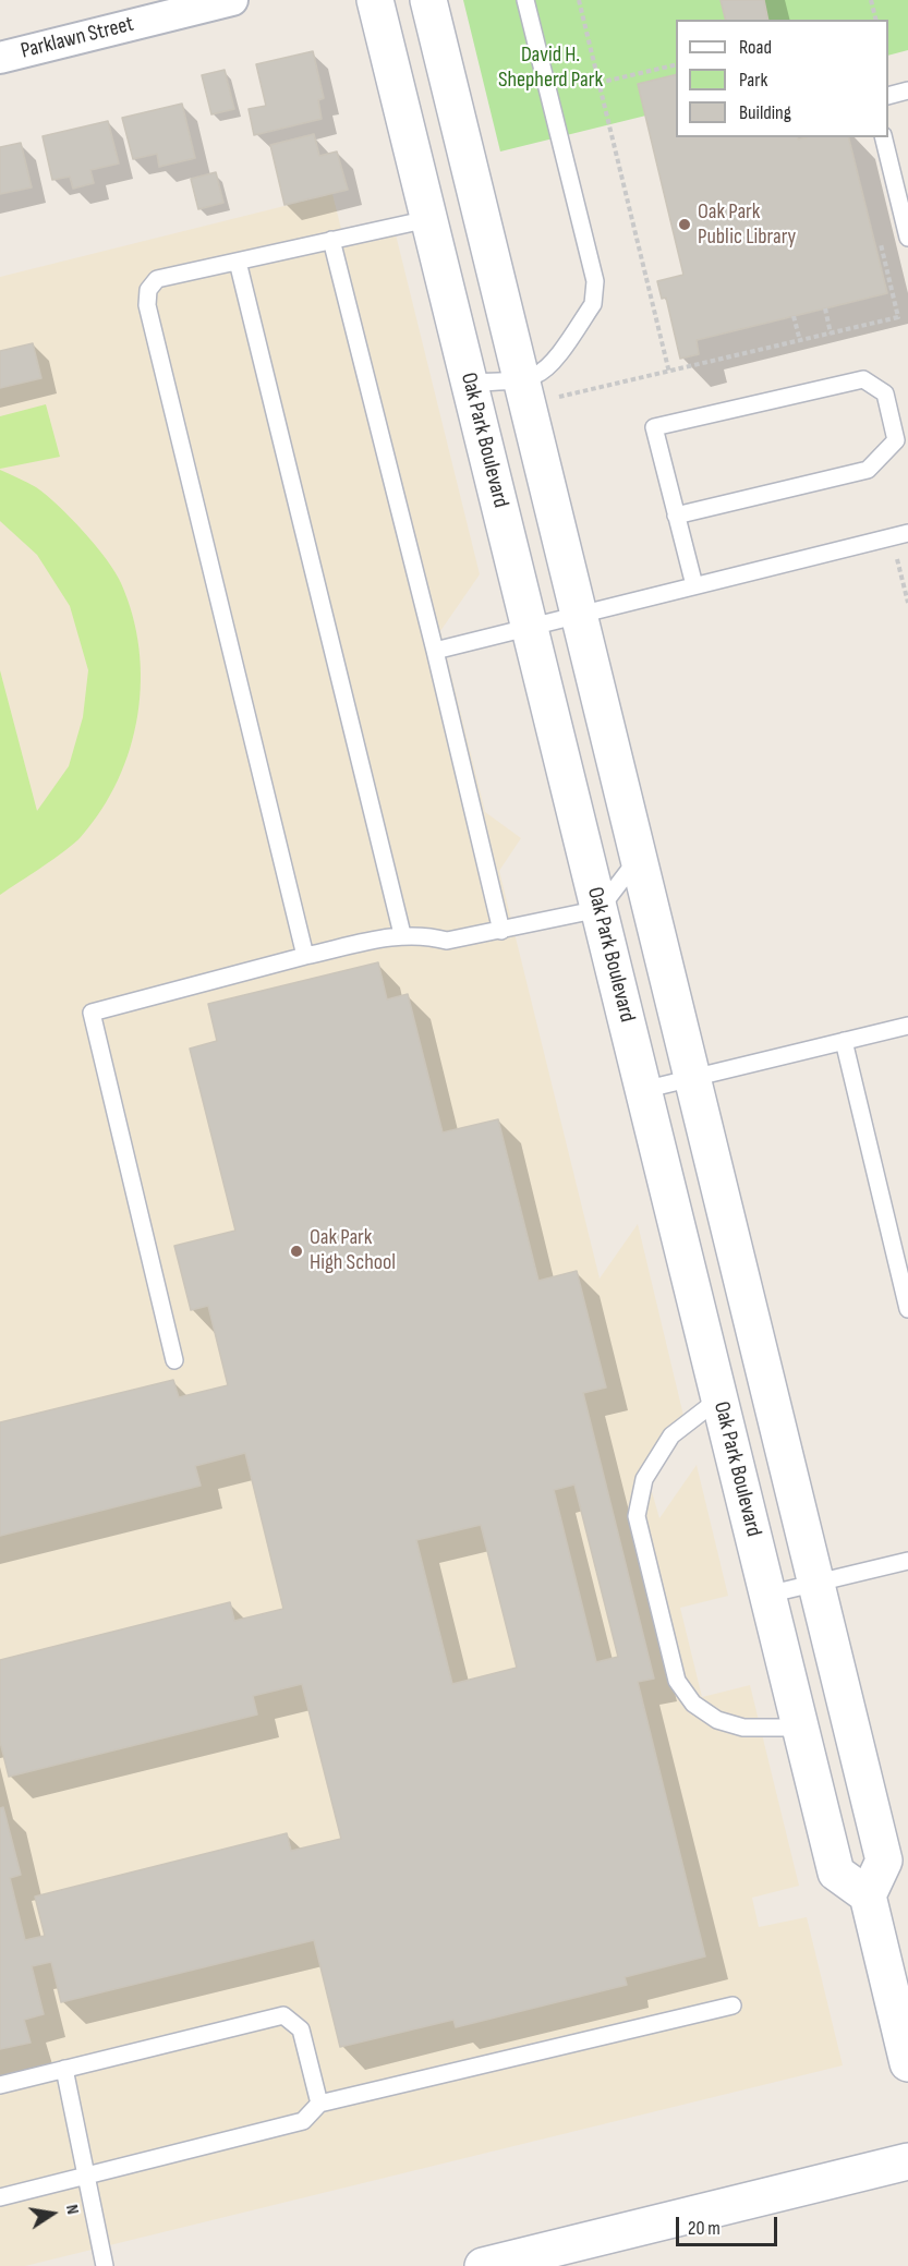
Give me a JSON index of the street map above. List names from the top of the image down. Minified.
{"streets":{"street":["Parklawn Street","Oak Park Boulevard"]},"parks":["David H. Shepherd Park"],"places":["Oak Park Public Library","Oak Park High School"],"legend":["Road","Park","Building"],"scale_bar":"20 m","north":"right"}
